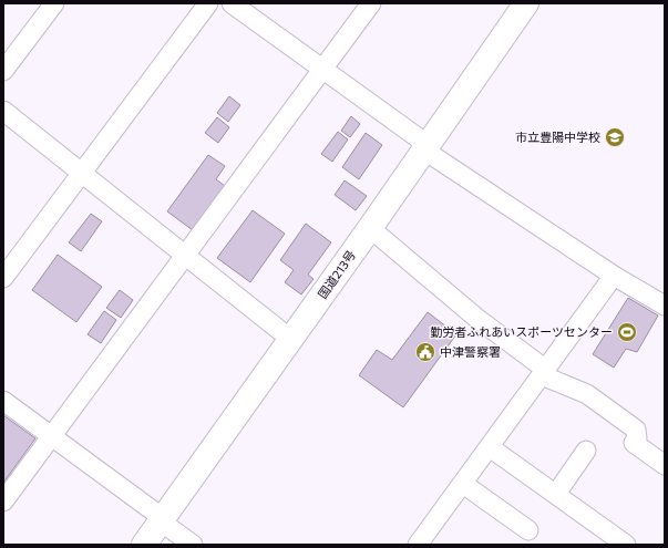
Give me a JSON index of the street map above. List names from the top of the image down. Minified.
{"streets":{"highway":["国道213号"]},"places":{"school or university":["市立豊陽中学校"],"sports":["勤労者ふれあいスポーツセンター"],"public building":["中津警察署"]}}
